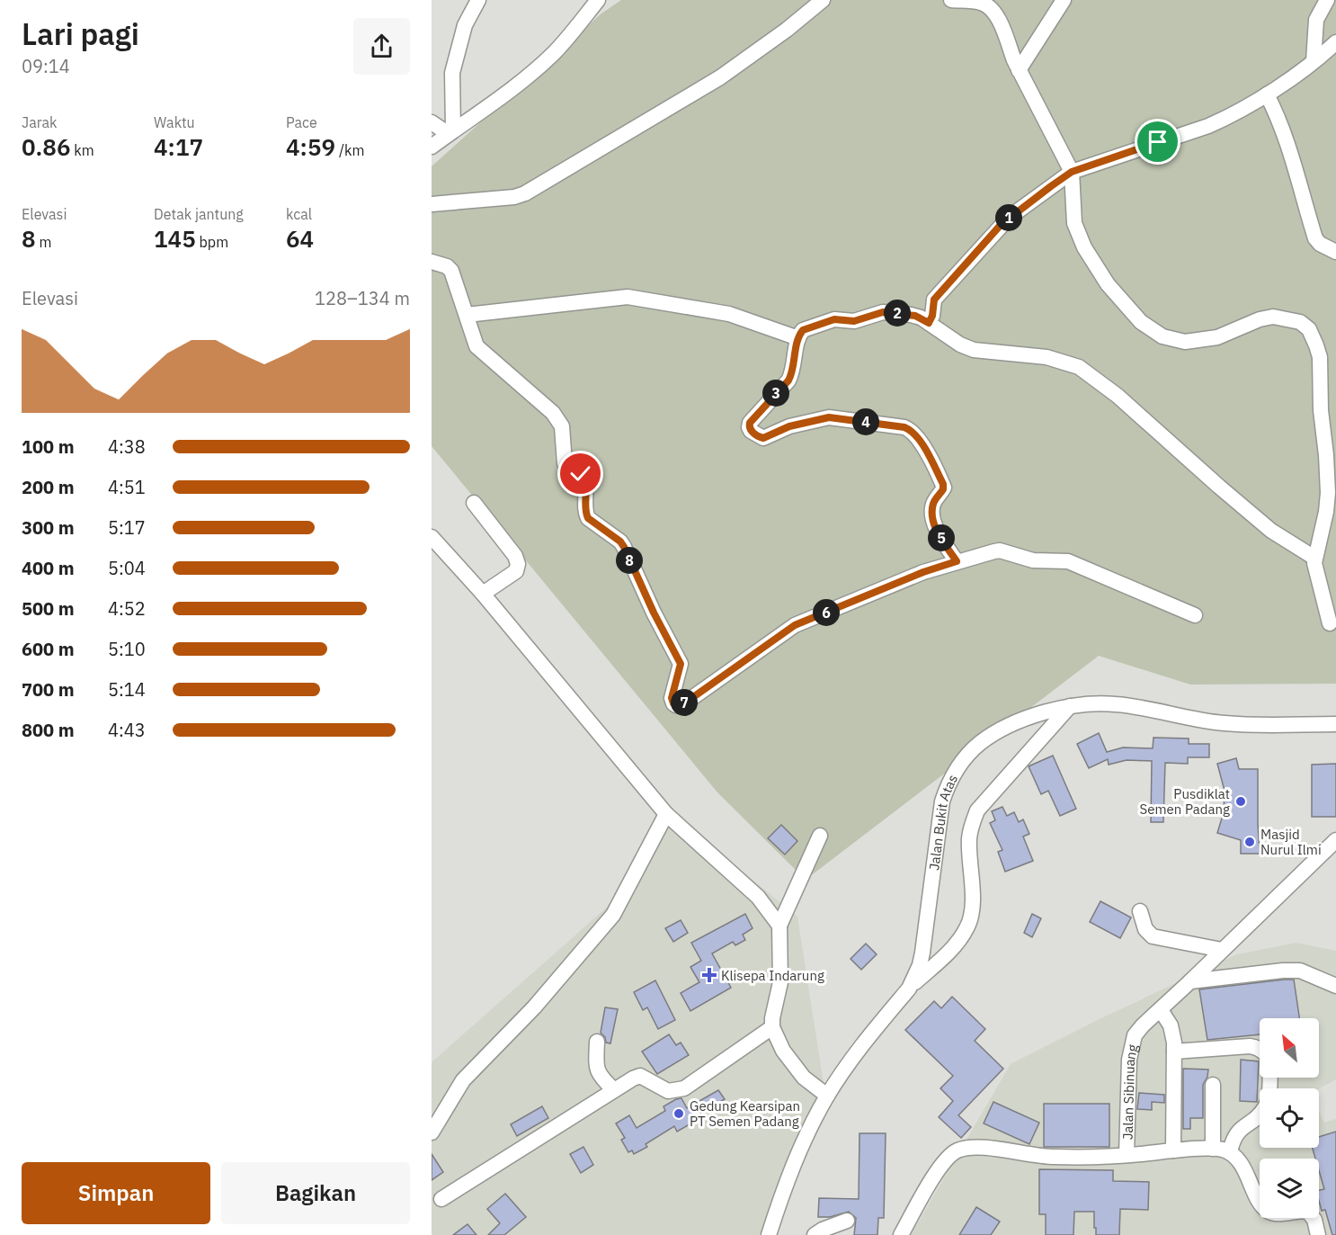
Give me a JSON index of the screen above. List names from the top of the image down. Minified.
{"streets":{"street":["Jalan Bukit Atas","Jalan Sibinuang"]},"places":{"other":["Pusdiklat Semen Padang","Masjid Nurul Ilmi","Gedung Kearsipan PT Semen Padang"],"health":["Klisepa Indarung"]},"north":"top left","page":{"heading":["Lari pagi","09:14"],"stats":[["Jarak","0.86 km"],["Waktu","4:17"],["Pace","4:59 /km"],["Elevasi","8 m"],["Detak jantung","145 bpm"],["kcal","64"]],"pins":["1","2","3","4","5","8","6","7"],"chart":["Elevasi","128–134 m"],"list":[{"name":"100 m","note":"4:38"},{"name":"200 m","note":"4:51"},{"name":"300 m","note":"5:17"},{"name":"400 m","note":"5:04"},{"name":"500 m","note":"4:52"},{"name":"600 m","note":"5:10"},{"name":"700 m","note":"5:14"},{"name":"800 m","note":"4:43"}],"buttons":["Simpan","Bagikan"]}}
